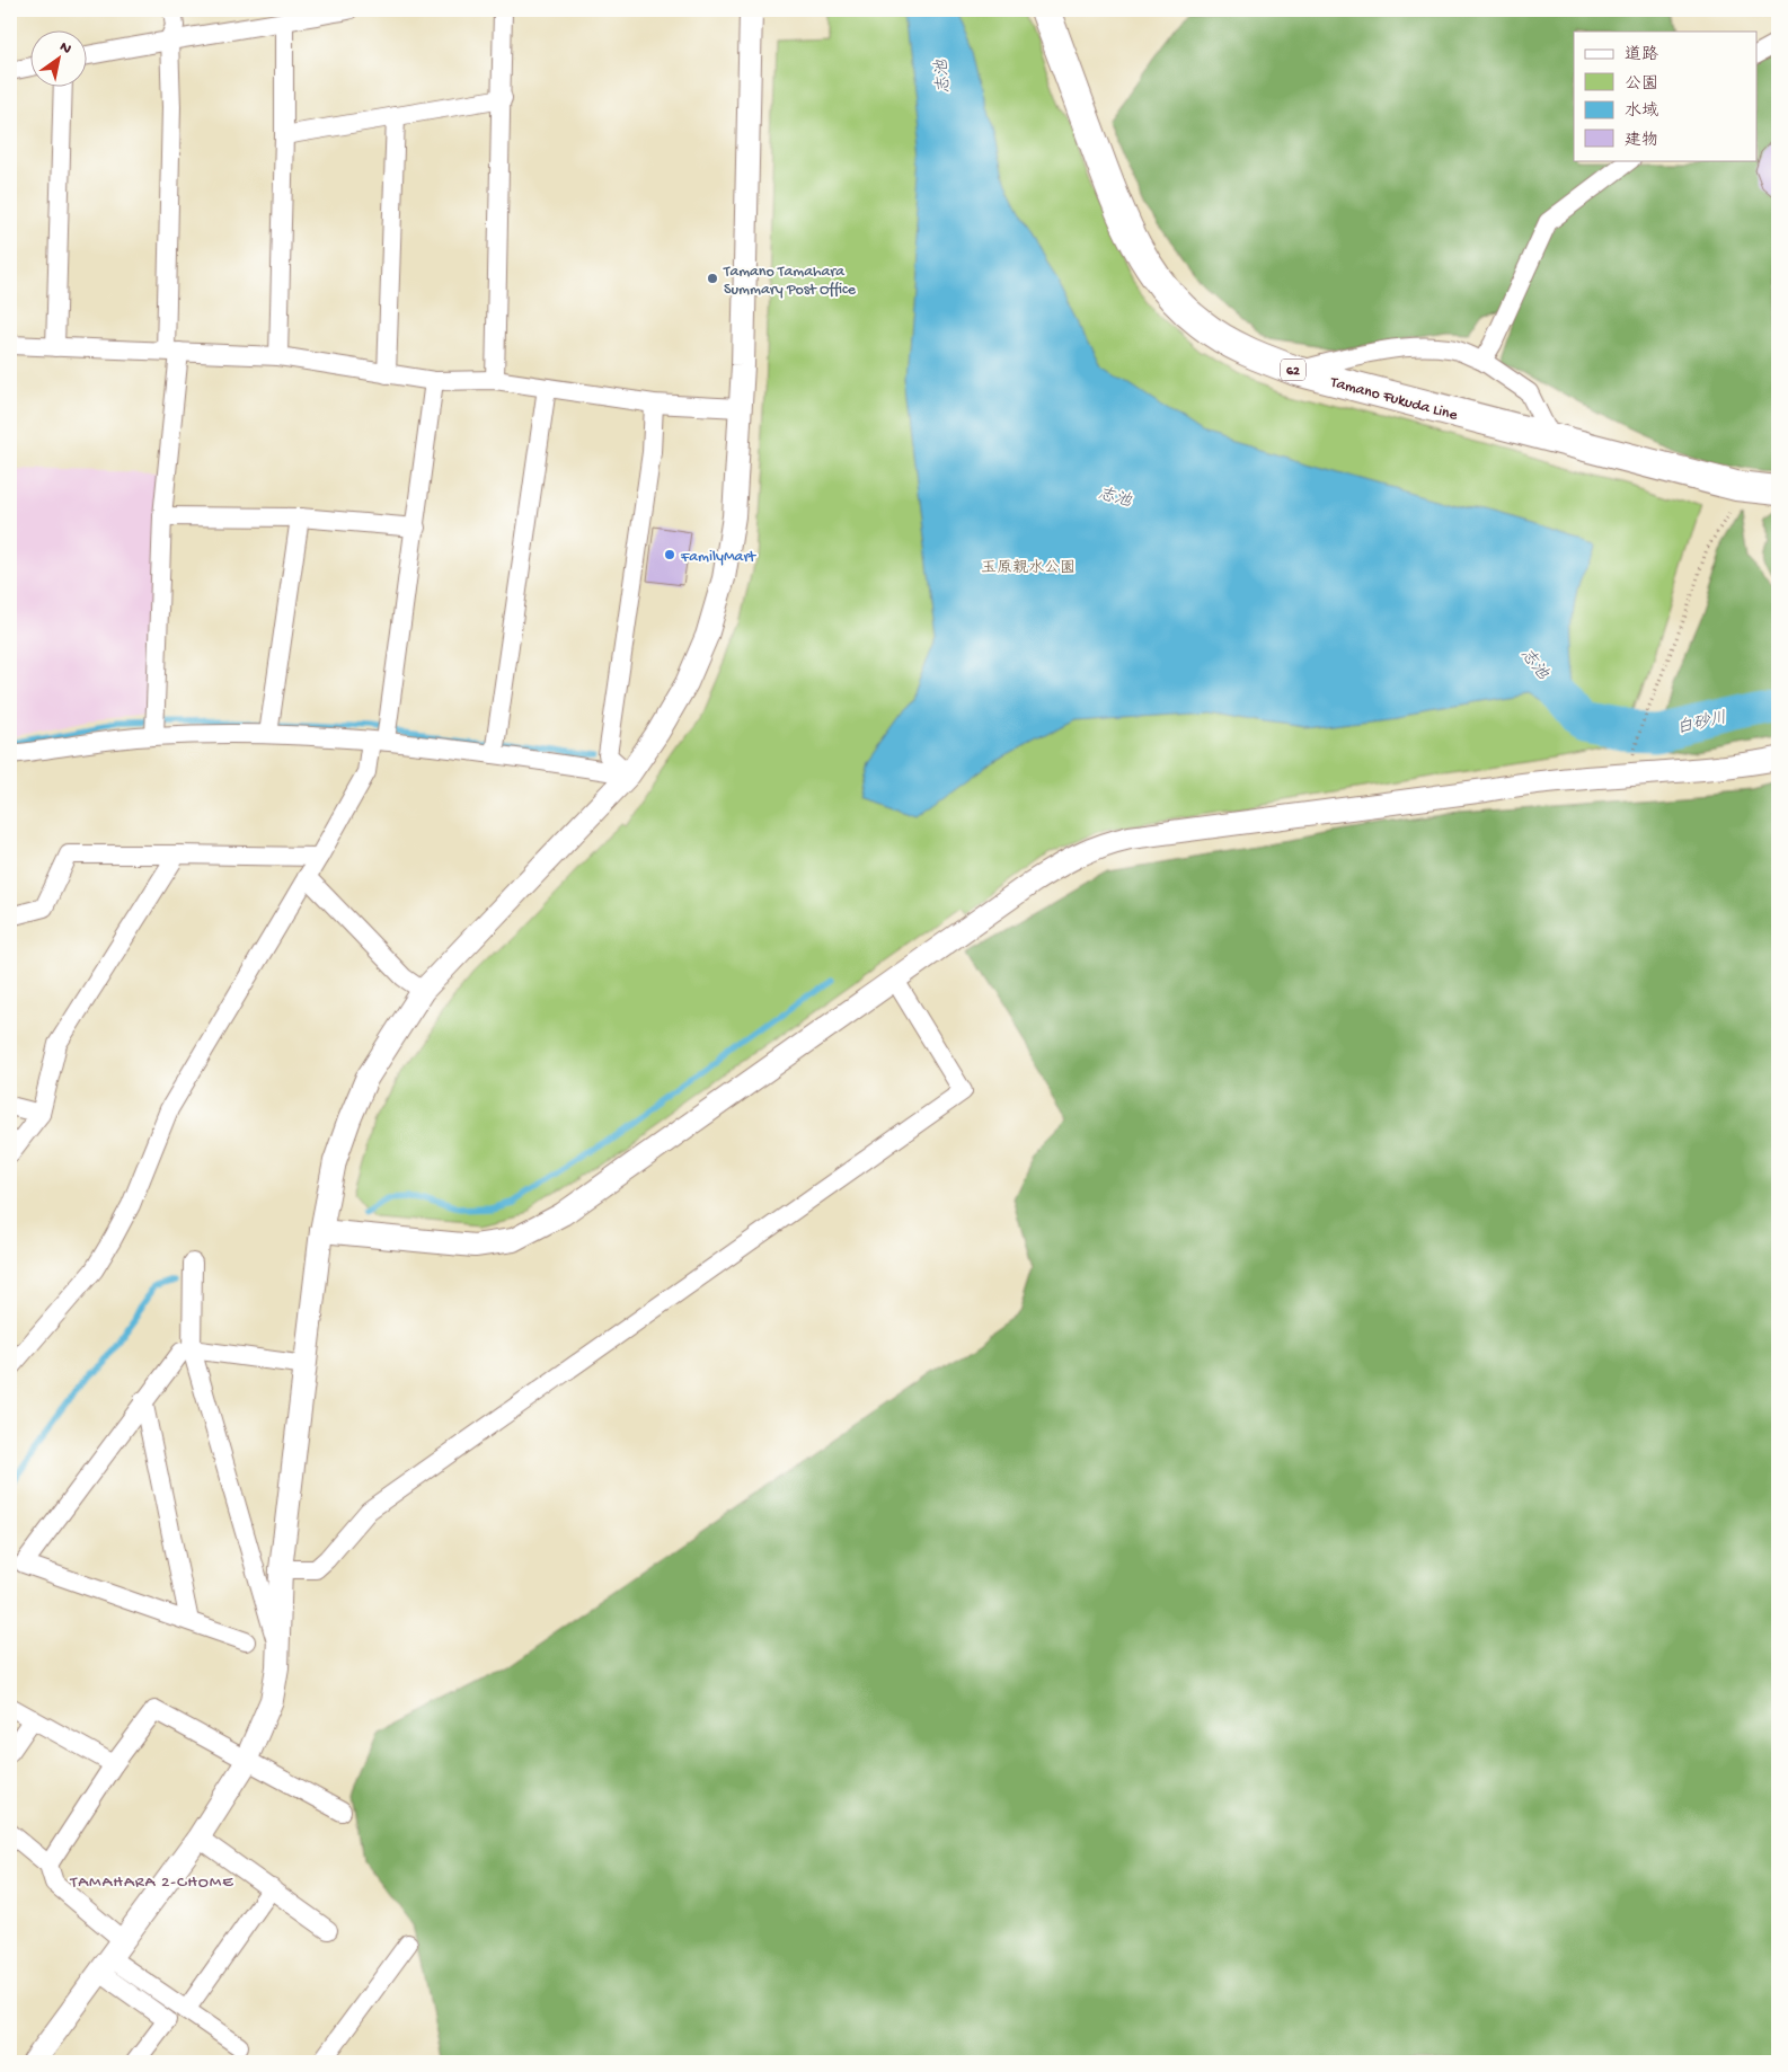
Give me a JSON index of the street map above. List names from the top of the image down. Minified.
{"streets":{"main road":["62","Tamano Fukuda Line"]},"districts":["TAMAHARA 2-CHOME"],"water":["志池","白砂川"],"parks":["玉原親水公園"],"places":["Tamano Tamahara Summary Post Office","FamilyMart"],"legend":["道路","公園","水域","建物"],"north":"top right"}
